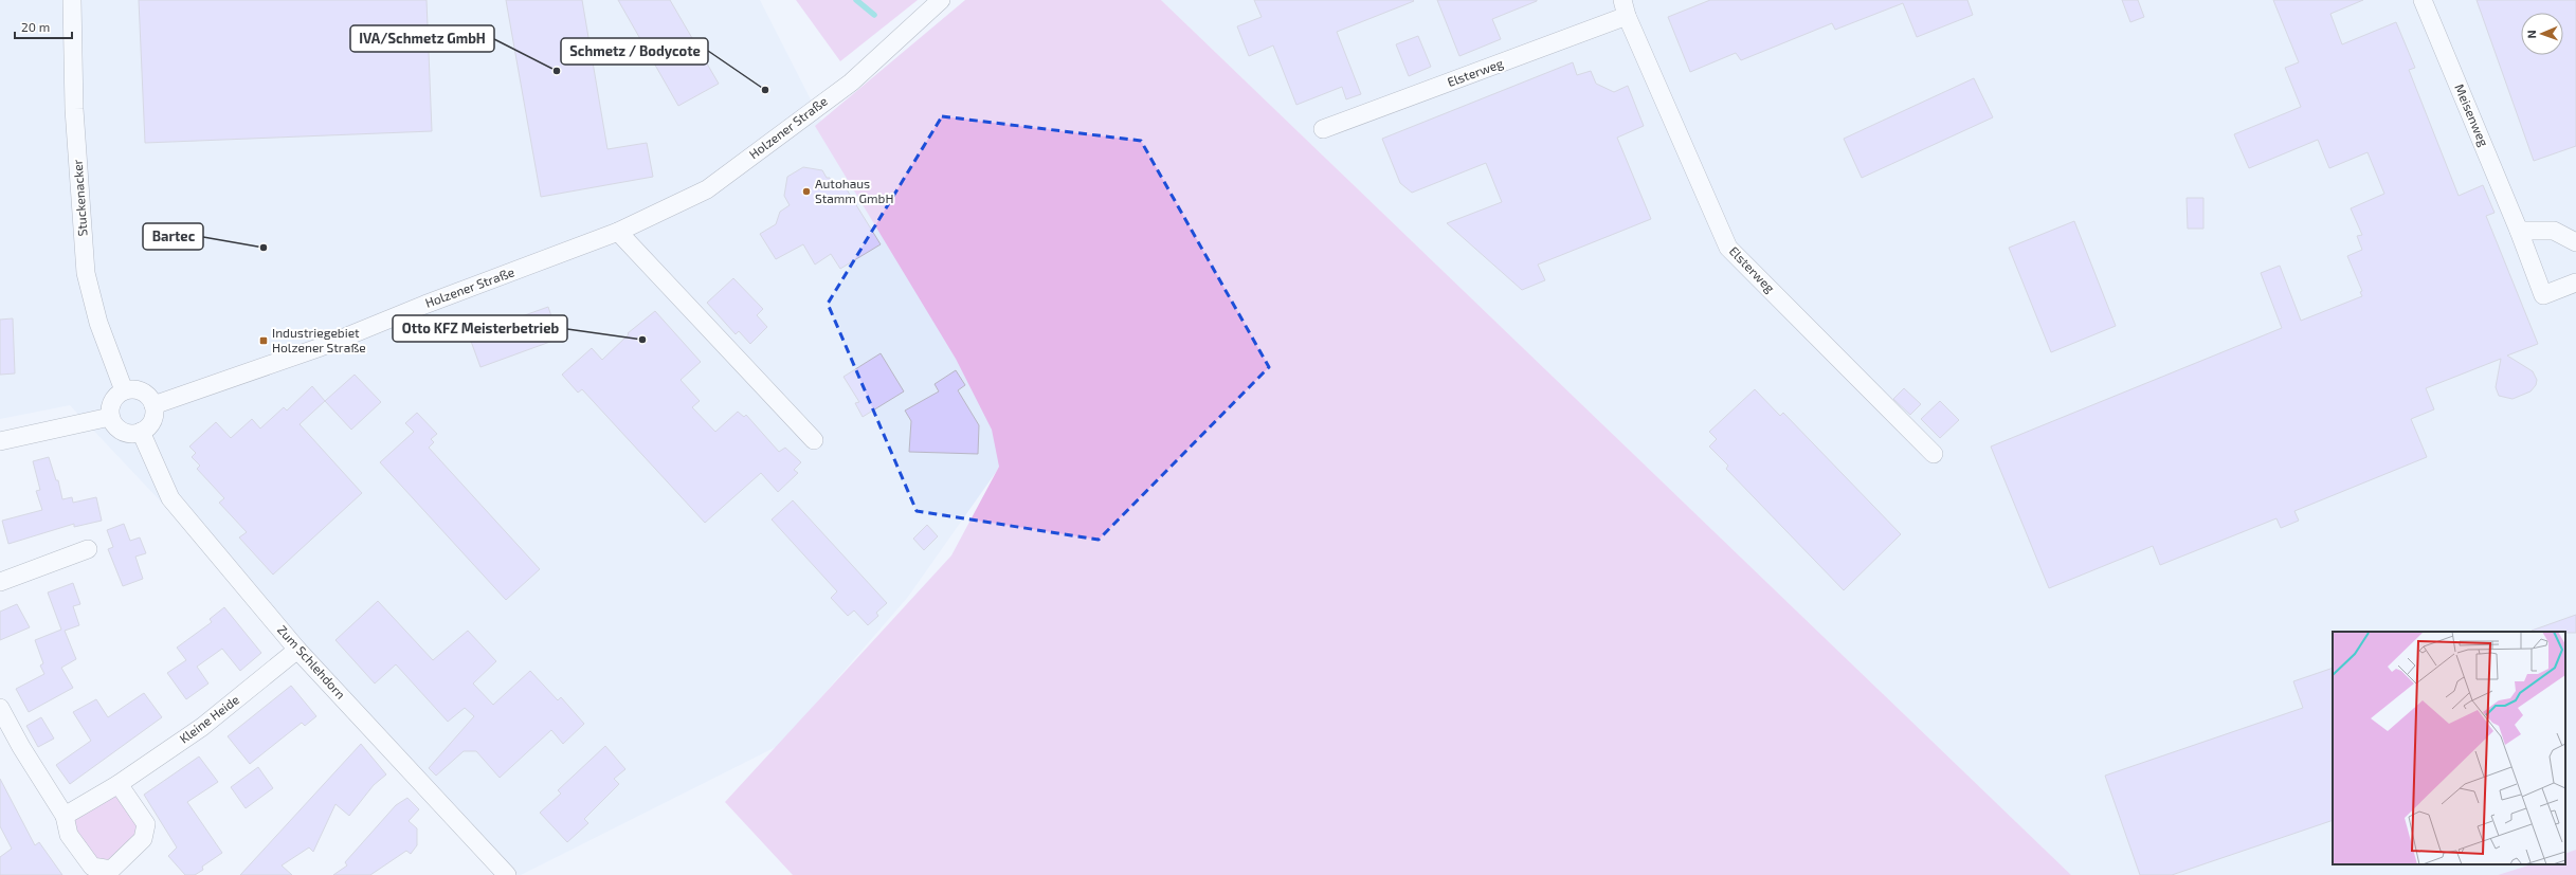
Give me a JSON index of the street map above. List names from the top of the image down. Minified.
{"streets":{"street":["Elsterweg","Meisenweg","Holzener Straße","Stuckenacker","Zum Schlehdorn","Kleine Heide"]},"crossings":[["Holzener Straße","Stuckenacker"],["Holzener Straße","Zum Schlehdorn"],["Stuckenacker","Zum Schlehdorn"],["Zum Schlehdorn","Kleine Heide"]],"places":{"other":["IVA/Schmetz GmbH","Schmetz / Bodycote","Autohaus Stamm GmbH","Bartec","Otto KFZ Meisterbetrieb"],"transit":["Industriegebiet Holzener Straße"]},"scale_bar":"20 m","north":"left"}
